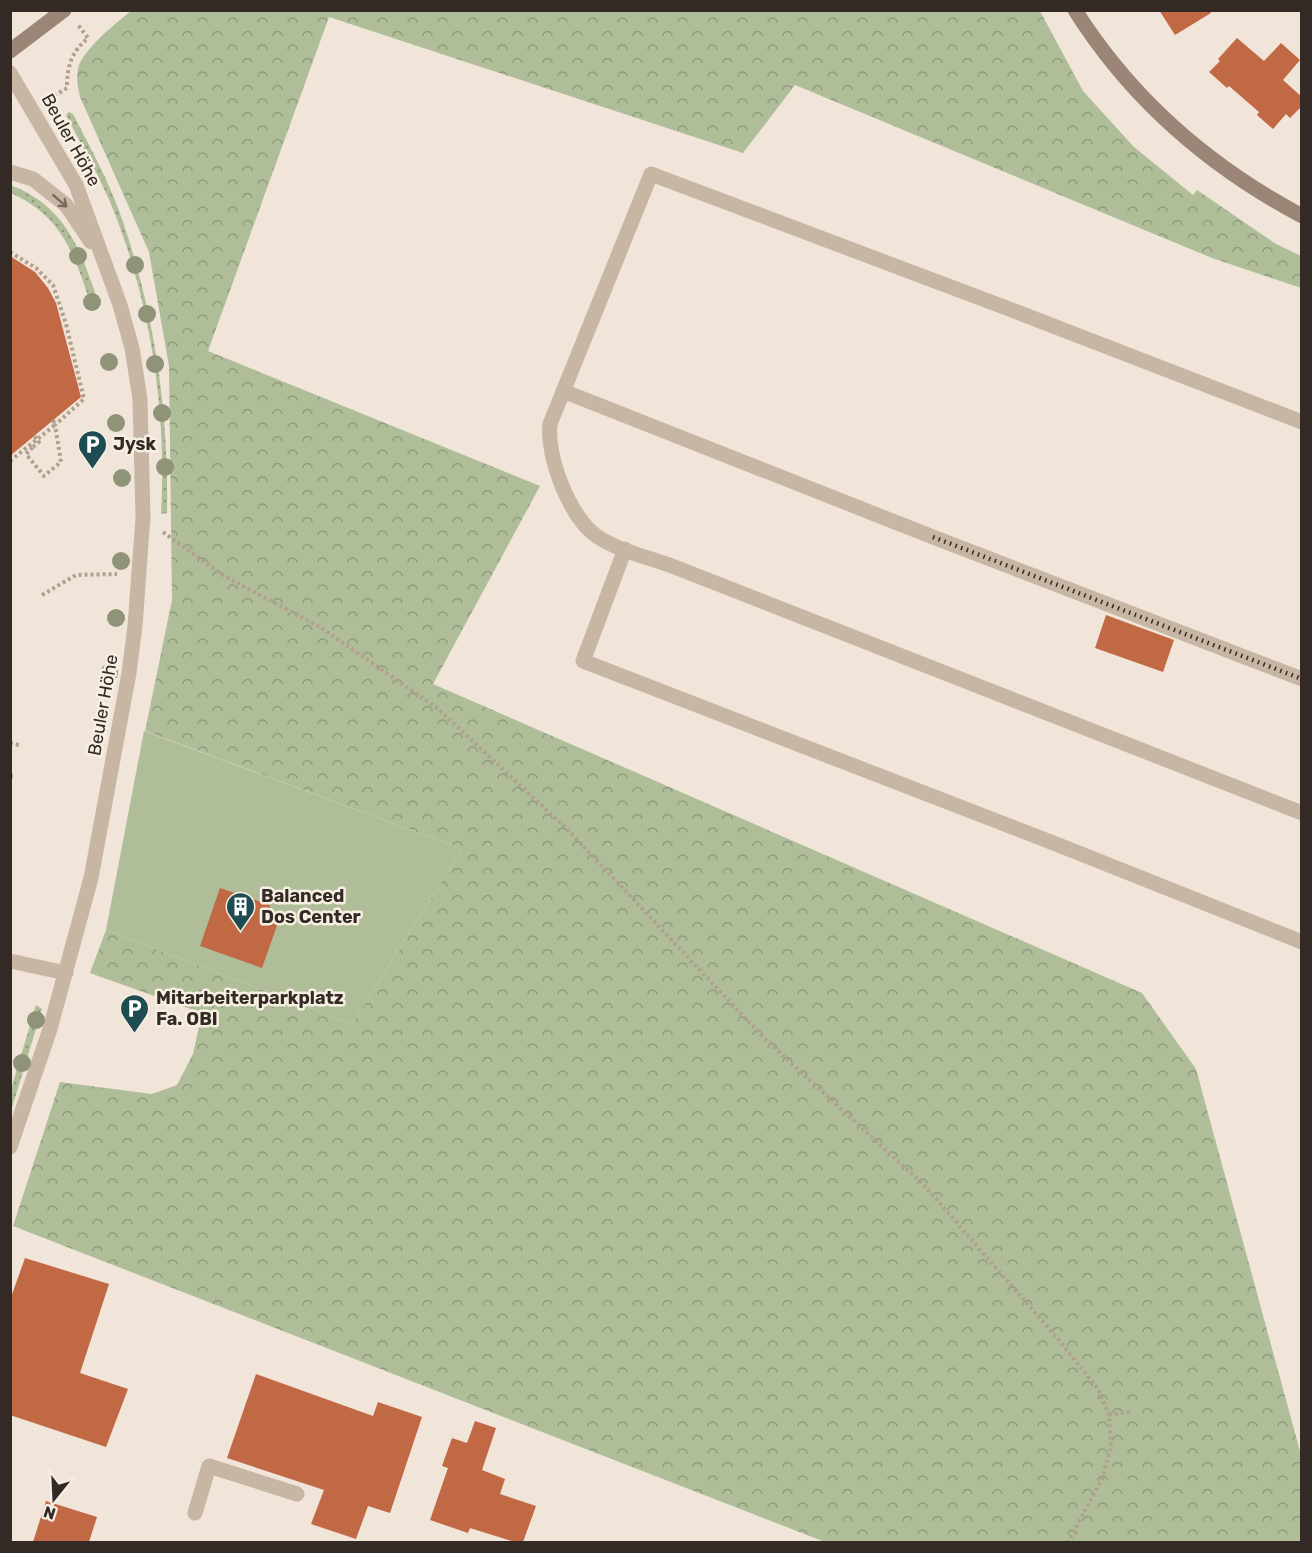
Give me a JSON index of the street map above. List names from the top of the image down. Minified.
{"streets":{"street":["Beuler Höhe"]},"places":{"parking":["Jysk","Mitarbeiterparkplatz Fa. OBI"],"building":["Balanced Dos Center"]},"north":"bottom"}
